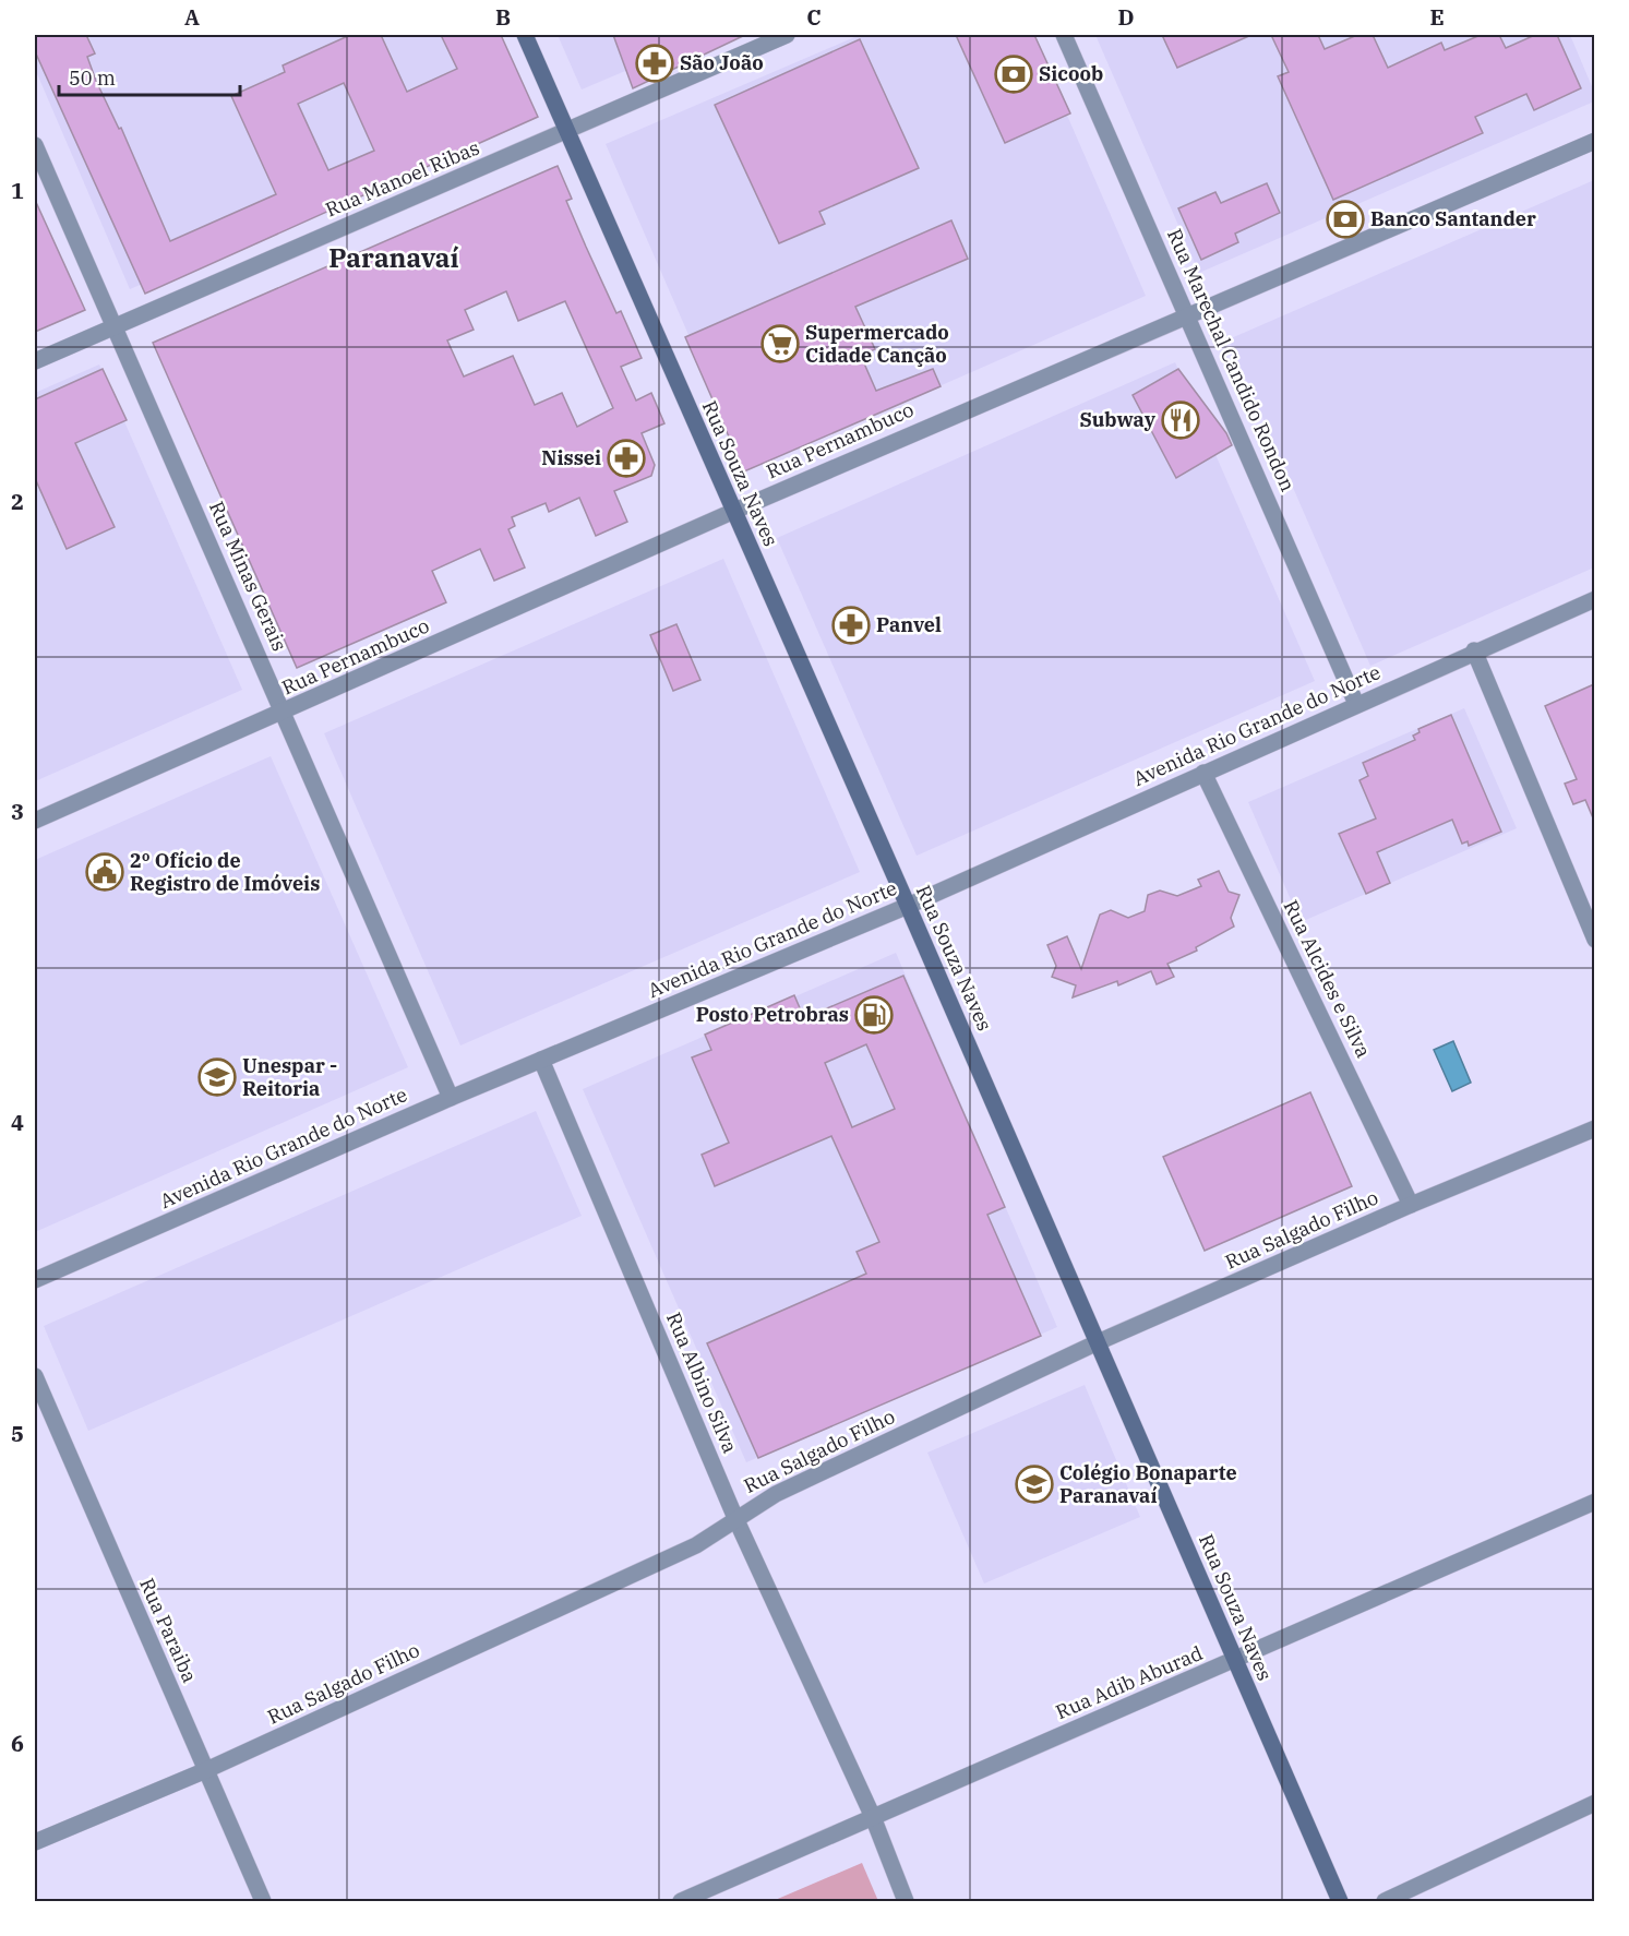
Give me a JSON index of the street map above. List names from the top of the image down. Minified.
{"streets":{"main road":["Rua Souza Naves"],"street":["Rua Manoel Ribas","Rua Marechal Candido Rondon","Rua Pernambuco","Rua Minas Gerais","Avenida Rio Grande do Norte","Rua Alcides e Silva","Rua Salgado Filho","Rua Albino Silva","Rua Paraiba","Rua Adib Aburad"]},"crossings":[["Rua Manoel Ribas","Rua Souza Naves"],["Rua Manoel Ribas","Rua Minas Gerais"],["Rua Marechal Candido Rondon","Rua Pernambuco"],["Rua Marechal Candido Rondon","Avenida Rio Grande do Norte"],["Rua Pernambuco","Rua Souza Naves"],["Rua Pernambuco","Rua Minas Gerais"],["Rua Souza Naves","Avenida Rio Grande do Norte"],["Rua Souza Naves","Rua Salgado Filho"],["Rua Souza Naves","Rua Adib Aburad"],["Rua Minas Gerais","Avenida Rio Grande do Norte"],["Avenida Rio Grande do Norte","Rua Alcides e Silva"],["Avenida Rio Grande do Norte","Rua Albino Silva"],["Rua Alcides e Silva","Rua Salgado Filho"],["Rua Salgado Filho","Rua Albino Silva"],["Rua Salgado Filho","Rua Paraiba"],["Rua Albino Silva","Rua Adib Aburad"]],"districts":["Paranavaí"],"places":{"pharmacy":["São João","Nissei","Panvel"],"bank":["Sicoob","Banco Santander"],"supermarket":["Supermercado Cidade Canção"],"restaurant":["Subway"],"public building":["2º Ofício de Registro de Imóveis"],"fuel station":["Posto Petrobras"],"school or university":["Unespar - Reitoria","Colégio Bonaparte Paranavaí"]},"scale_bar":"50 m","grid":{"columns":["A","B","C","D","E"],"rows":["1","2","3","4","5","6"]}}
